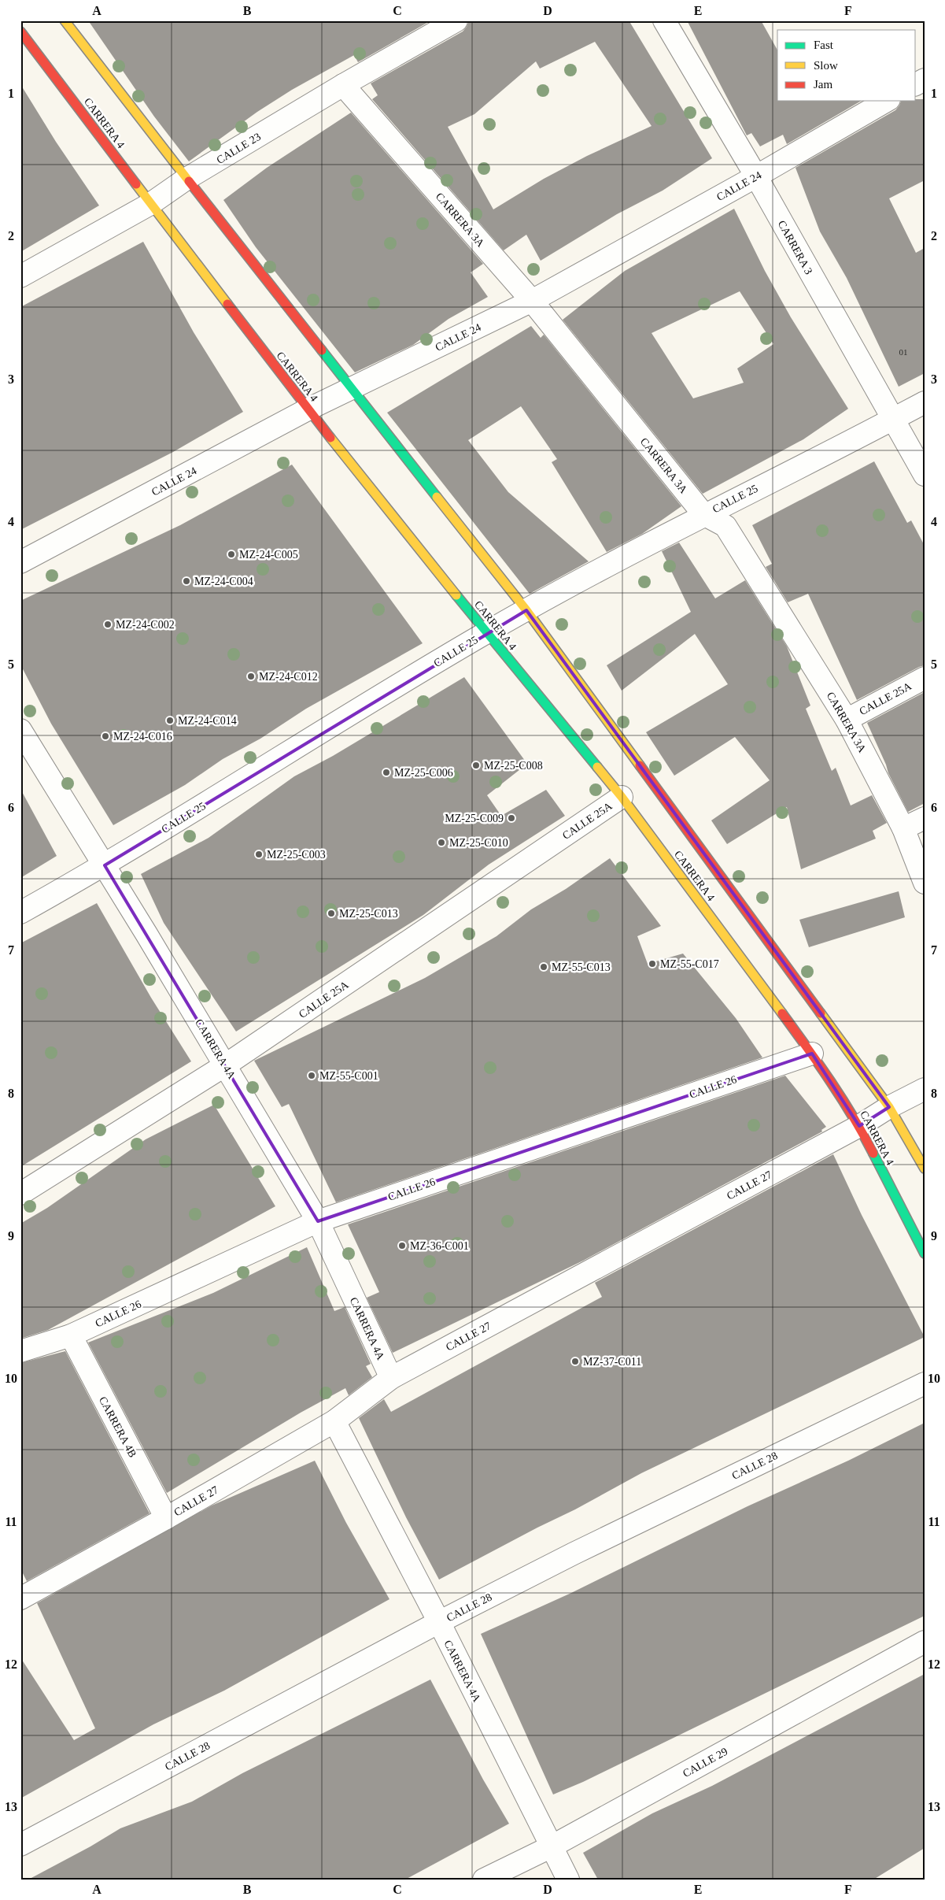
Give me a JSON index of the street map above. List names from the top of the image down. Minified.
{"streets":{"main road":["CARRERA 4"],"street":["CALLE 23","CALLE 24","CARRERA 3A","CARRERA 3","CALLE 25","CALLE 25A","CARRERA 4A","CALLE 26","CALLE 27","CARRERA 4B","CALLE 28","CALLE 29"]},"crossings":[["CARRERA 4","CALLE 23"],["CARRERA 4","CALLE 24"],["CARRERA 4","CALLE 25"],["CARRERA 4","CALLE 25A"],["CARRERA 4","CALLE 26"],["CARRERA 4","CALLE 27"],["CALLE 23","CARRERA 3A"],["CALLE 24","CARRERA 3A"],["CALLE 24","CARRERA 3"],["CARRERA 3A","CALLE 25"],["CARRERA 3A","CALLE 25A"],["CARRERA 3","CALLE 25"],["CALLE 25","CARRERA 4A"],["CALLE 25A","CARRERA 4A"],["CARRERA 4A","CALLE 26"],["CARRERA 4A","CALLE 27"],["CARRERA 4A","CALLE 28"],["CARRERA 4A","CALLE 29"],["CALLE 26","CARRERA 4B"],["CALLE 27","CARRERA 4B"]],"places":["MZ-24-C005","MZ-24-C004","MZ-24-C002","MZ-24-C012","MZ-24-C014","MZ-24-C016","MZ-25-C008","MZ-25-C006","MZ-25-C009","MZ-25-C010","MZ-25-C003","MZ-25-C013","MZ-55-C017","MZ-55-C013","MZ-55-C001","MZ-36-C001","MZ-37-C011"],"house_numbers":["01"],"legend":["Fast","Slow","Jam"],"grid":{"columns":["A","B","C","D","E","F"],"rows":["1","2","3","4","5","6","7","8","9","10","11","12","13"]}}
